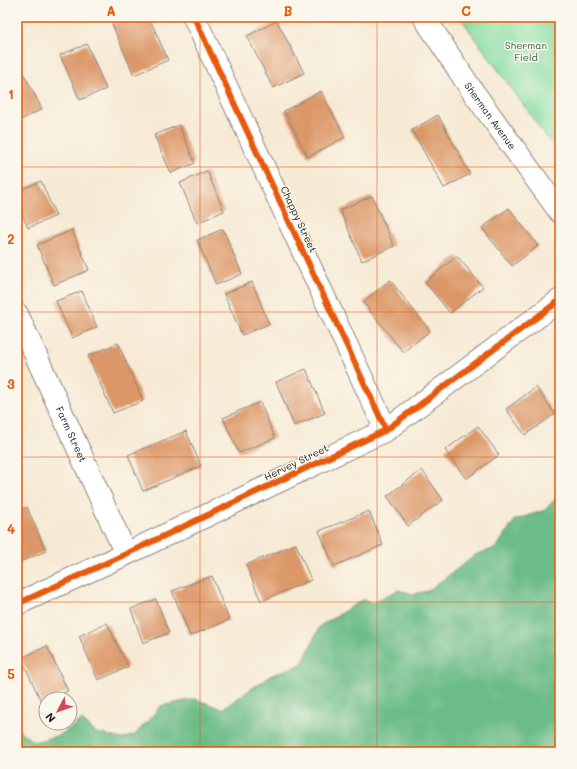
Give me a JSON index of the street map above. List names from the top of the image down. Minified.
{"streets":{"street":["Sherman Avenue","Chappy Street","Farm Street","Hervey Street"]},"crossings":[["Chappy Street","Hervey Street"],["Farm Street","Hervey Street"]],"parks":["Sherman Field"],"north":"bottom left","grid":{"columns":["A","B","C"],"rows":["1","2","3","4","5"]}}
